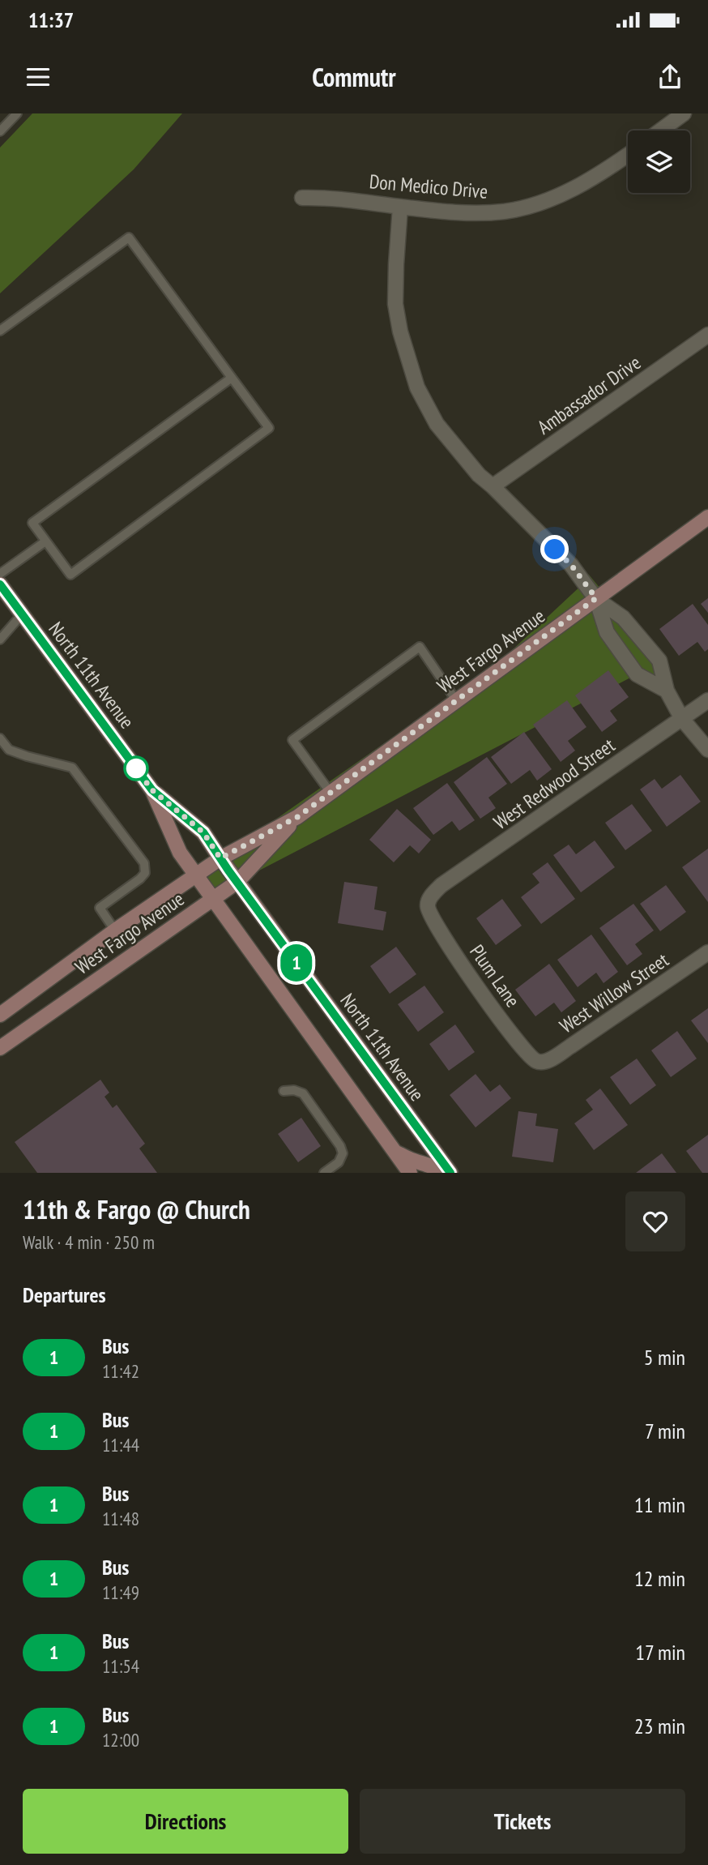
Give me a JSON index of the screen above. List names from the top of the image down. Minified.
{"streets":{"main road":["West Fargo Avenue","North 11th Avenue"],"street":["Don Medico Drive","Ambassador Drive","West Redwood Street","Plum Lane","West Willow Street"]},"crossings":[["West Fargo Avenue","North 11th Avenue"],["West Redwood Street","Plum Lane"],["Plum Lane","West Willow Street"]],"lines":["bus line 1"],"page":{"status":"11:37","header":"Commutr","on_map":"1","heading":[["11th & Fargo @ Church","Walk · 4 min · 250 m"],"Departures"],"list":[{"mark":"1","name":"Bus","note":"11:42","value":"5 min"},{"mark":"1","name":"Bus","note":"11:44","value":"7 min"},{"mark":"1","name":"Bus","note":"11:48","value":"11 min"},{"mark":"1","name":"Bus","note":"11:49","value":"12 min"},{"mark":"1","name":"Bus","note":"11:54","value":"17 min"},{"mark":"1","name":"Bus","note":"12:00","value":"23 min"}],"buttons":["Directions","Tickets"]}}
